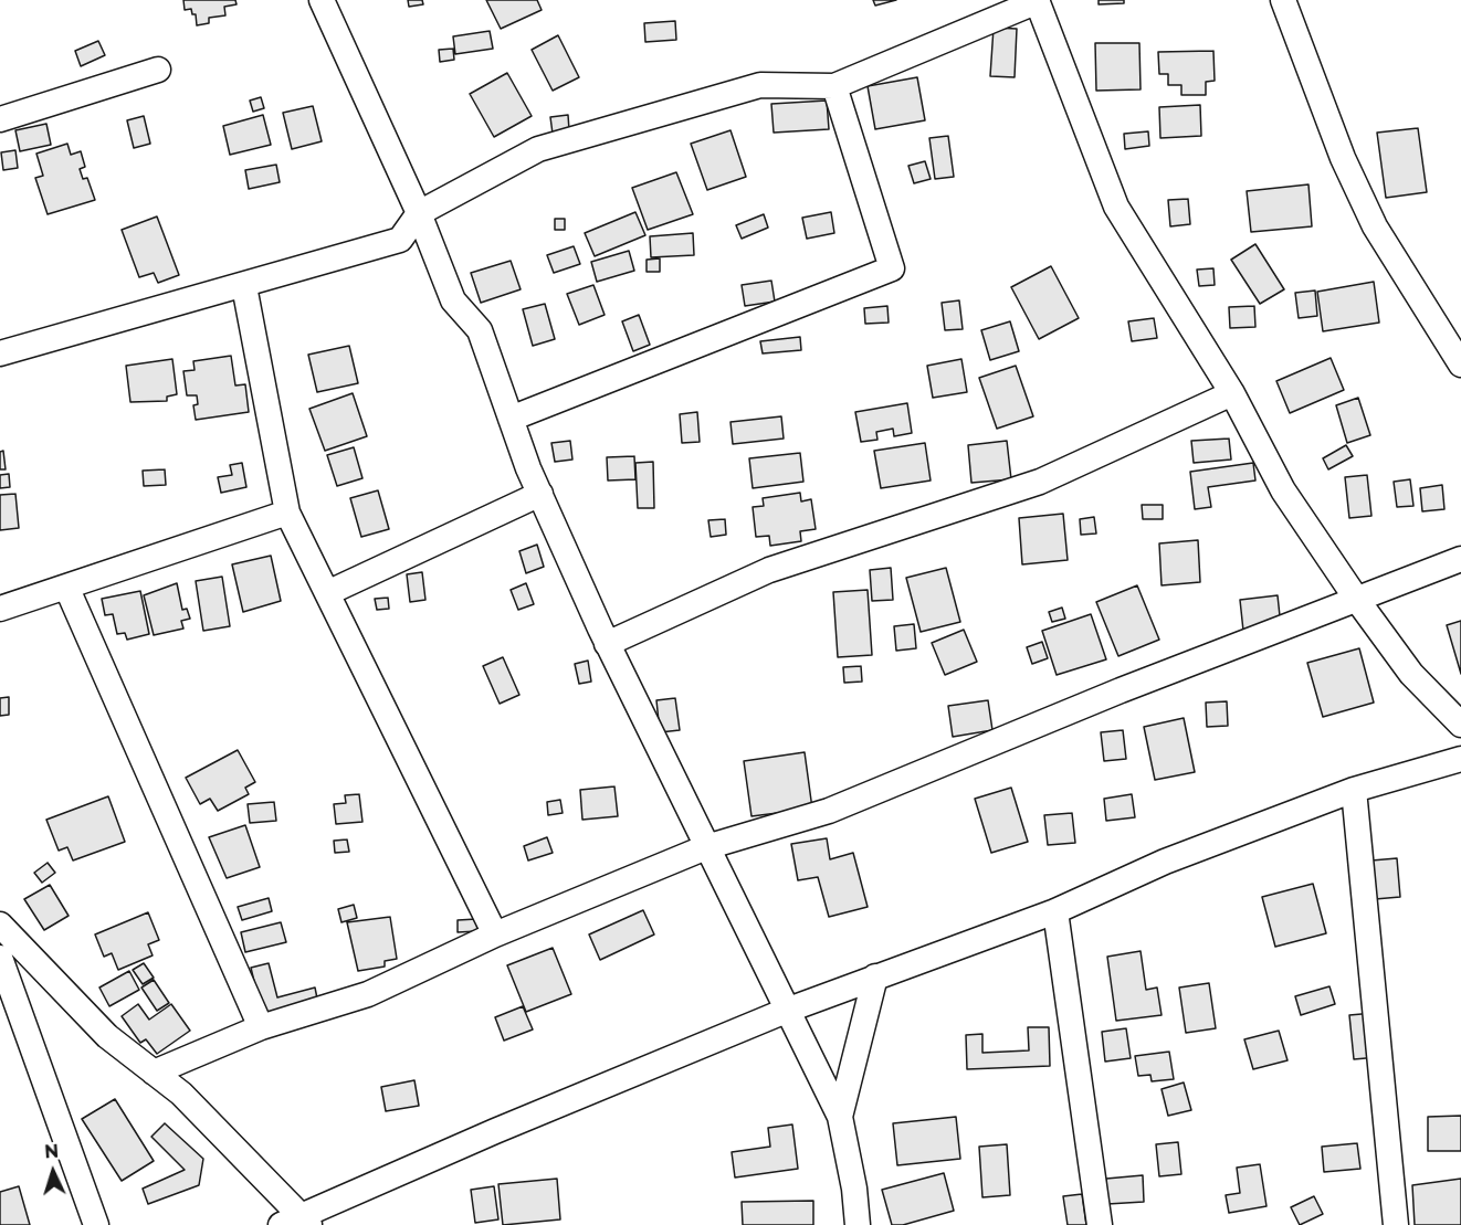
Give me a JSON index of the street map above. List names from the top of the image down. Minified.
{"north":"top"}
